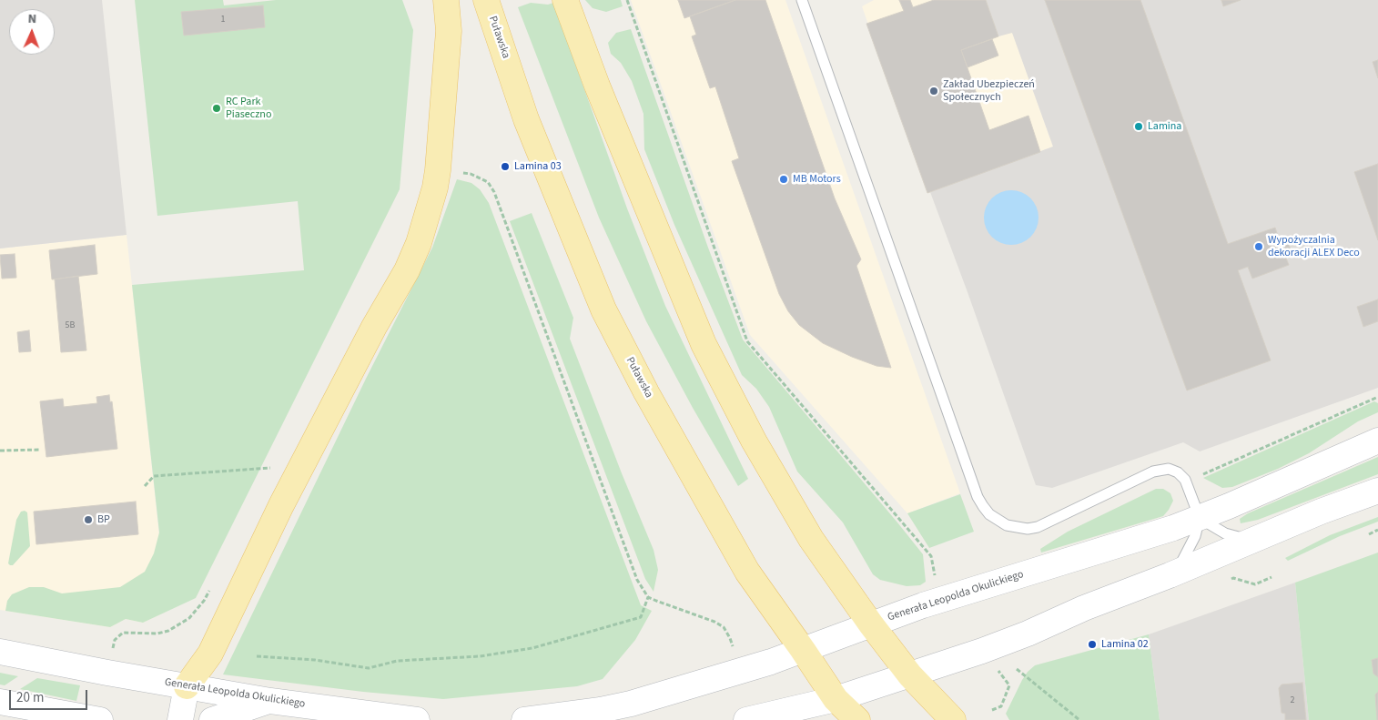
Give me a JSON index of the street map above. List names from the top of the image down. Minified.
{"streets":{"main road":["Puławska","Generała Leopolda Okulickiego"]},"crossings":[["Puławska","Generała Leopolda Okulickiego"]],"places":["Zakład Ubezpieczeń Społecznych","RC Park Piaseczno","Lamina","Lamina 03","MB Motors","Wypożyczalnia dekoracji ALEX Deco","BP","Lamina 02"],"house_numbers":["1","5B","2"],"scale_bar":"20 m","north":"top"}
